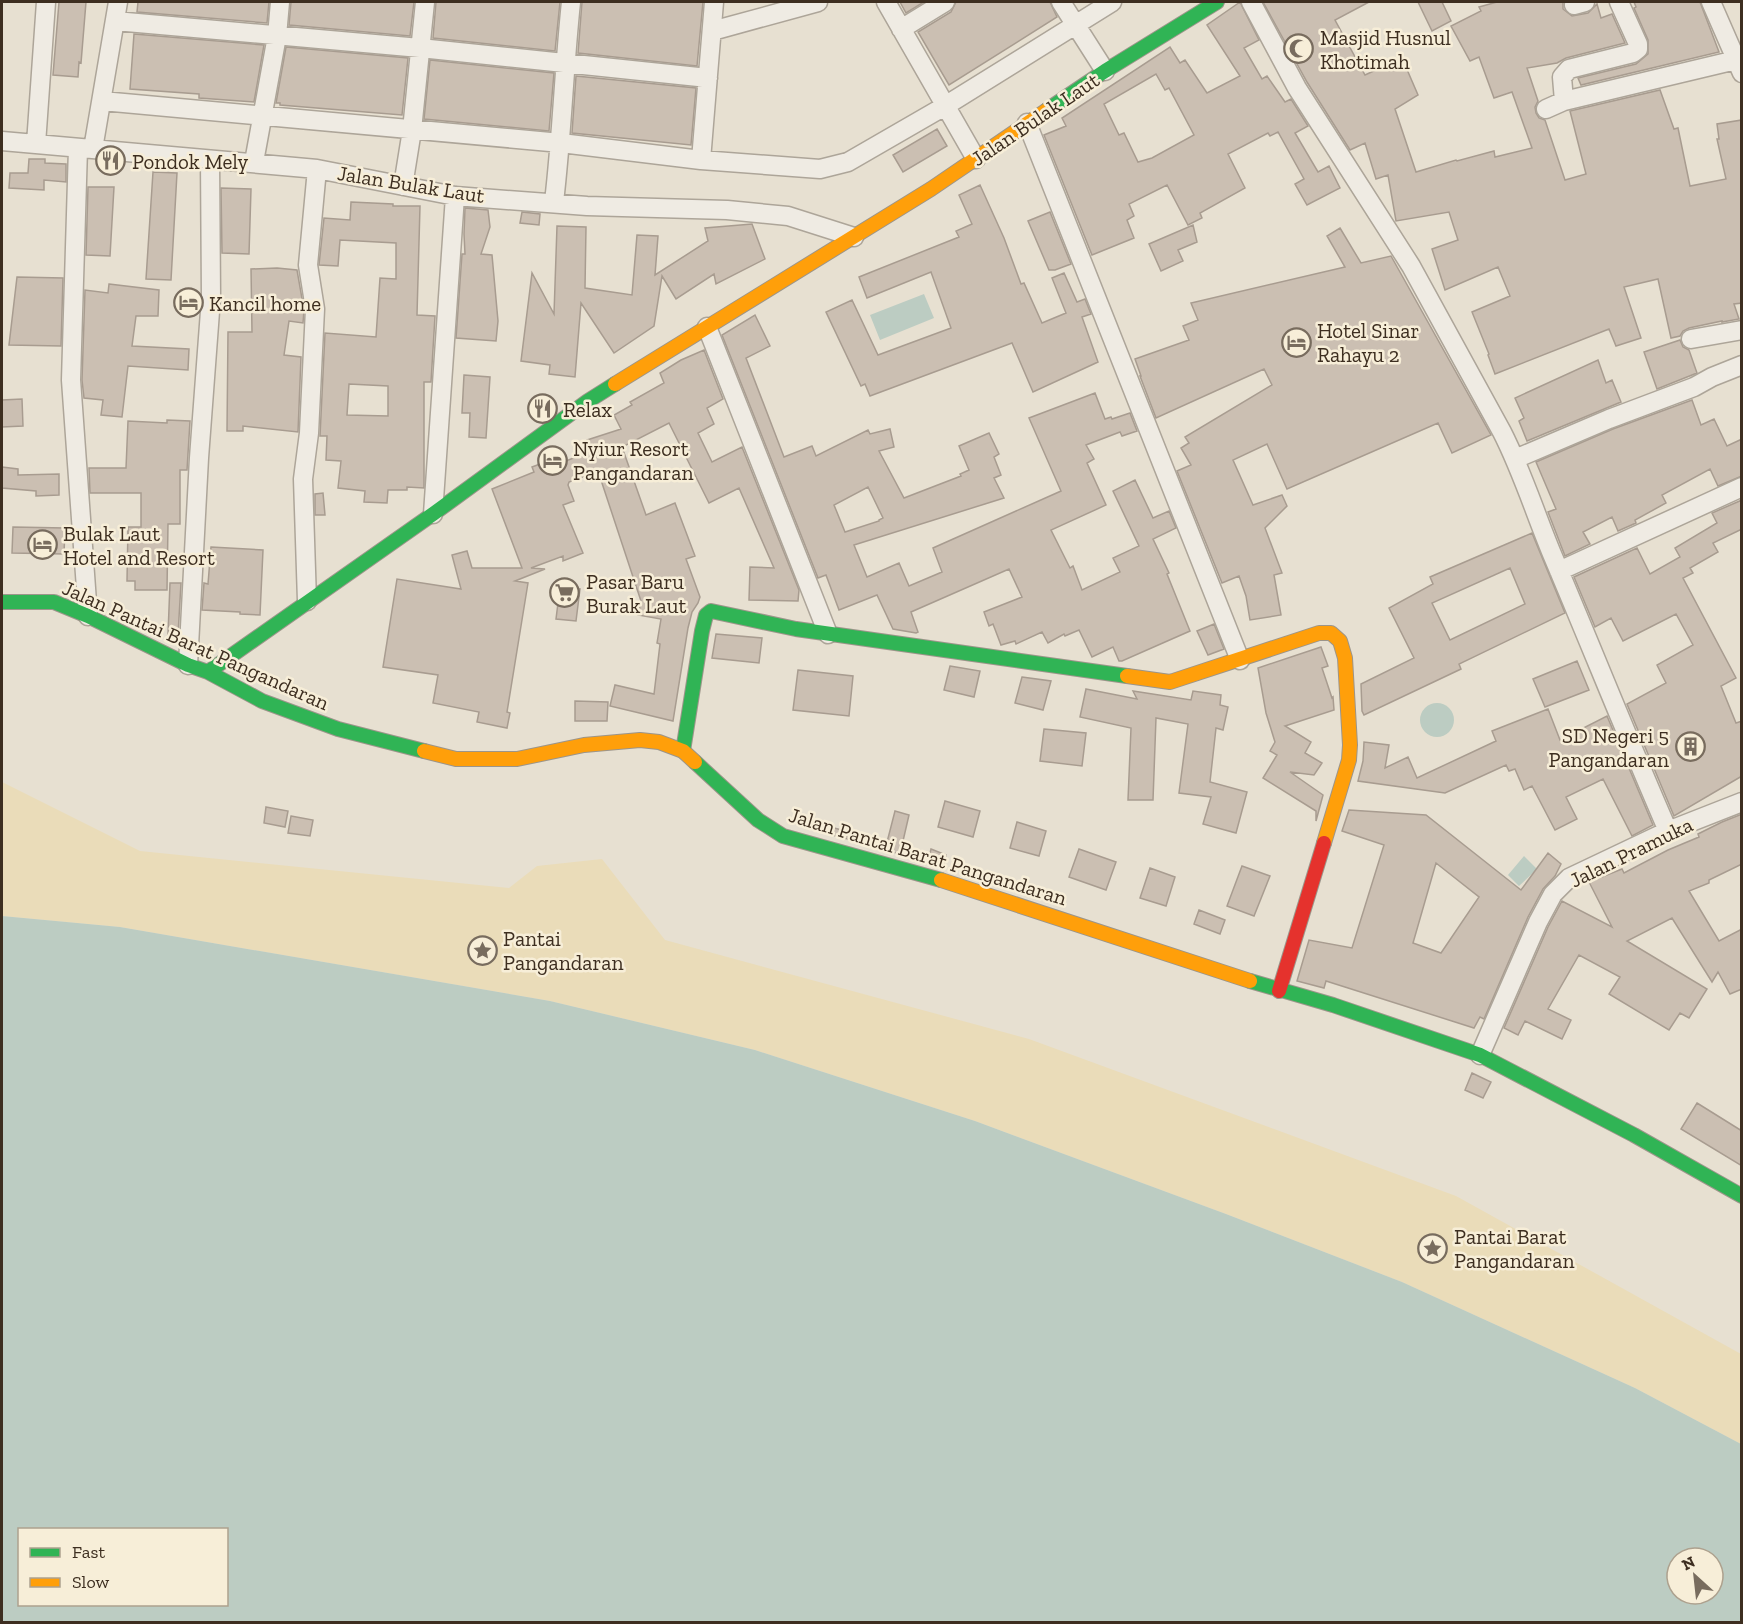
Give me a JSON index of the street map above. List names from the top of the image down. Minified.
{"streets":{"street":["Jalan Bulak Laut","Jalan Pantai Barat Pangandaran","Jalan Pramuka"]},"crossings":[["Jalan Bulak Laut","Jalan Pantai Barat Pangandaran"],["Jalan Pantai Barat Pangandaran","Jalan Pramuka"]],"places":{"mosque":["Masjid Husnul Khotimah"],"restaurant":["Pondok Mely","Relax"],"hotel":["Kancil home","Hotel Sinar Rahayu 2","Nyiur Resort Pangandaran","Bulak Laut Hotel and Resort"],"supermarket":["Pasar Baru Burak Laut"],"building":["SD Negeri 5 Pangandaran"],"place":["Pantai Pangandaran","Pantai Barat Pangandaran"]},"legend":["Fast","Slow"],"north":"top left"}
